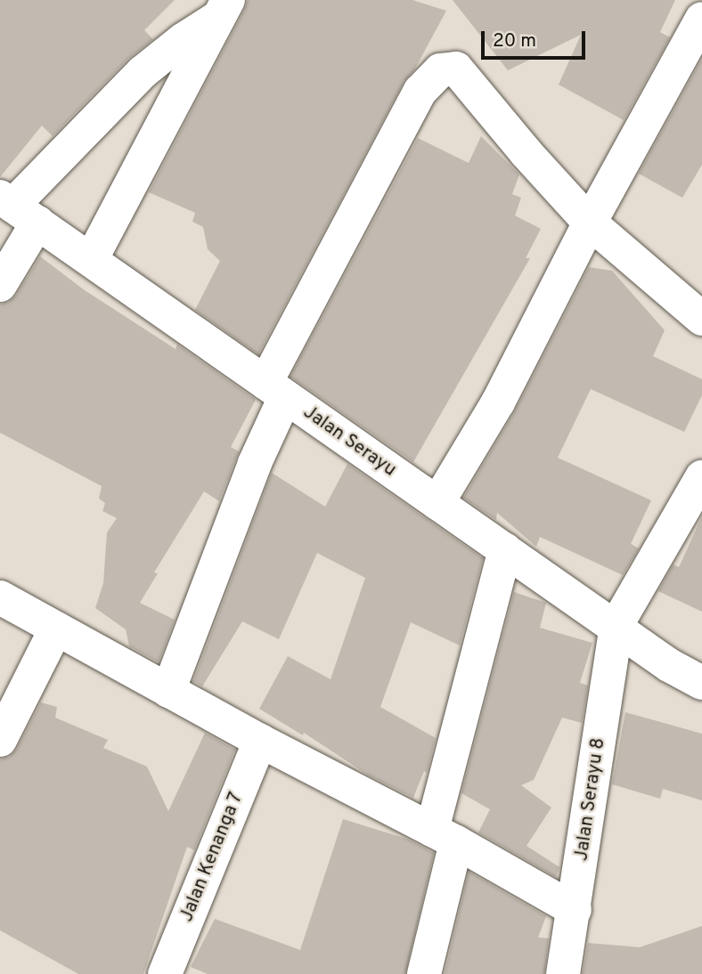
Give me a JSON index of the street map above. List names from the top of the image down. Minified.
{"streets":{"street":["Jalan Serayu","Jalan Serayu 8","Jalan Kenanga 7"]},"crossings":[["Jalan Serayu","Jalan Serayu 8"]],"scale_bar":"20 m"}
